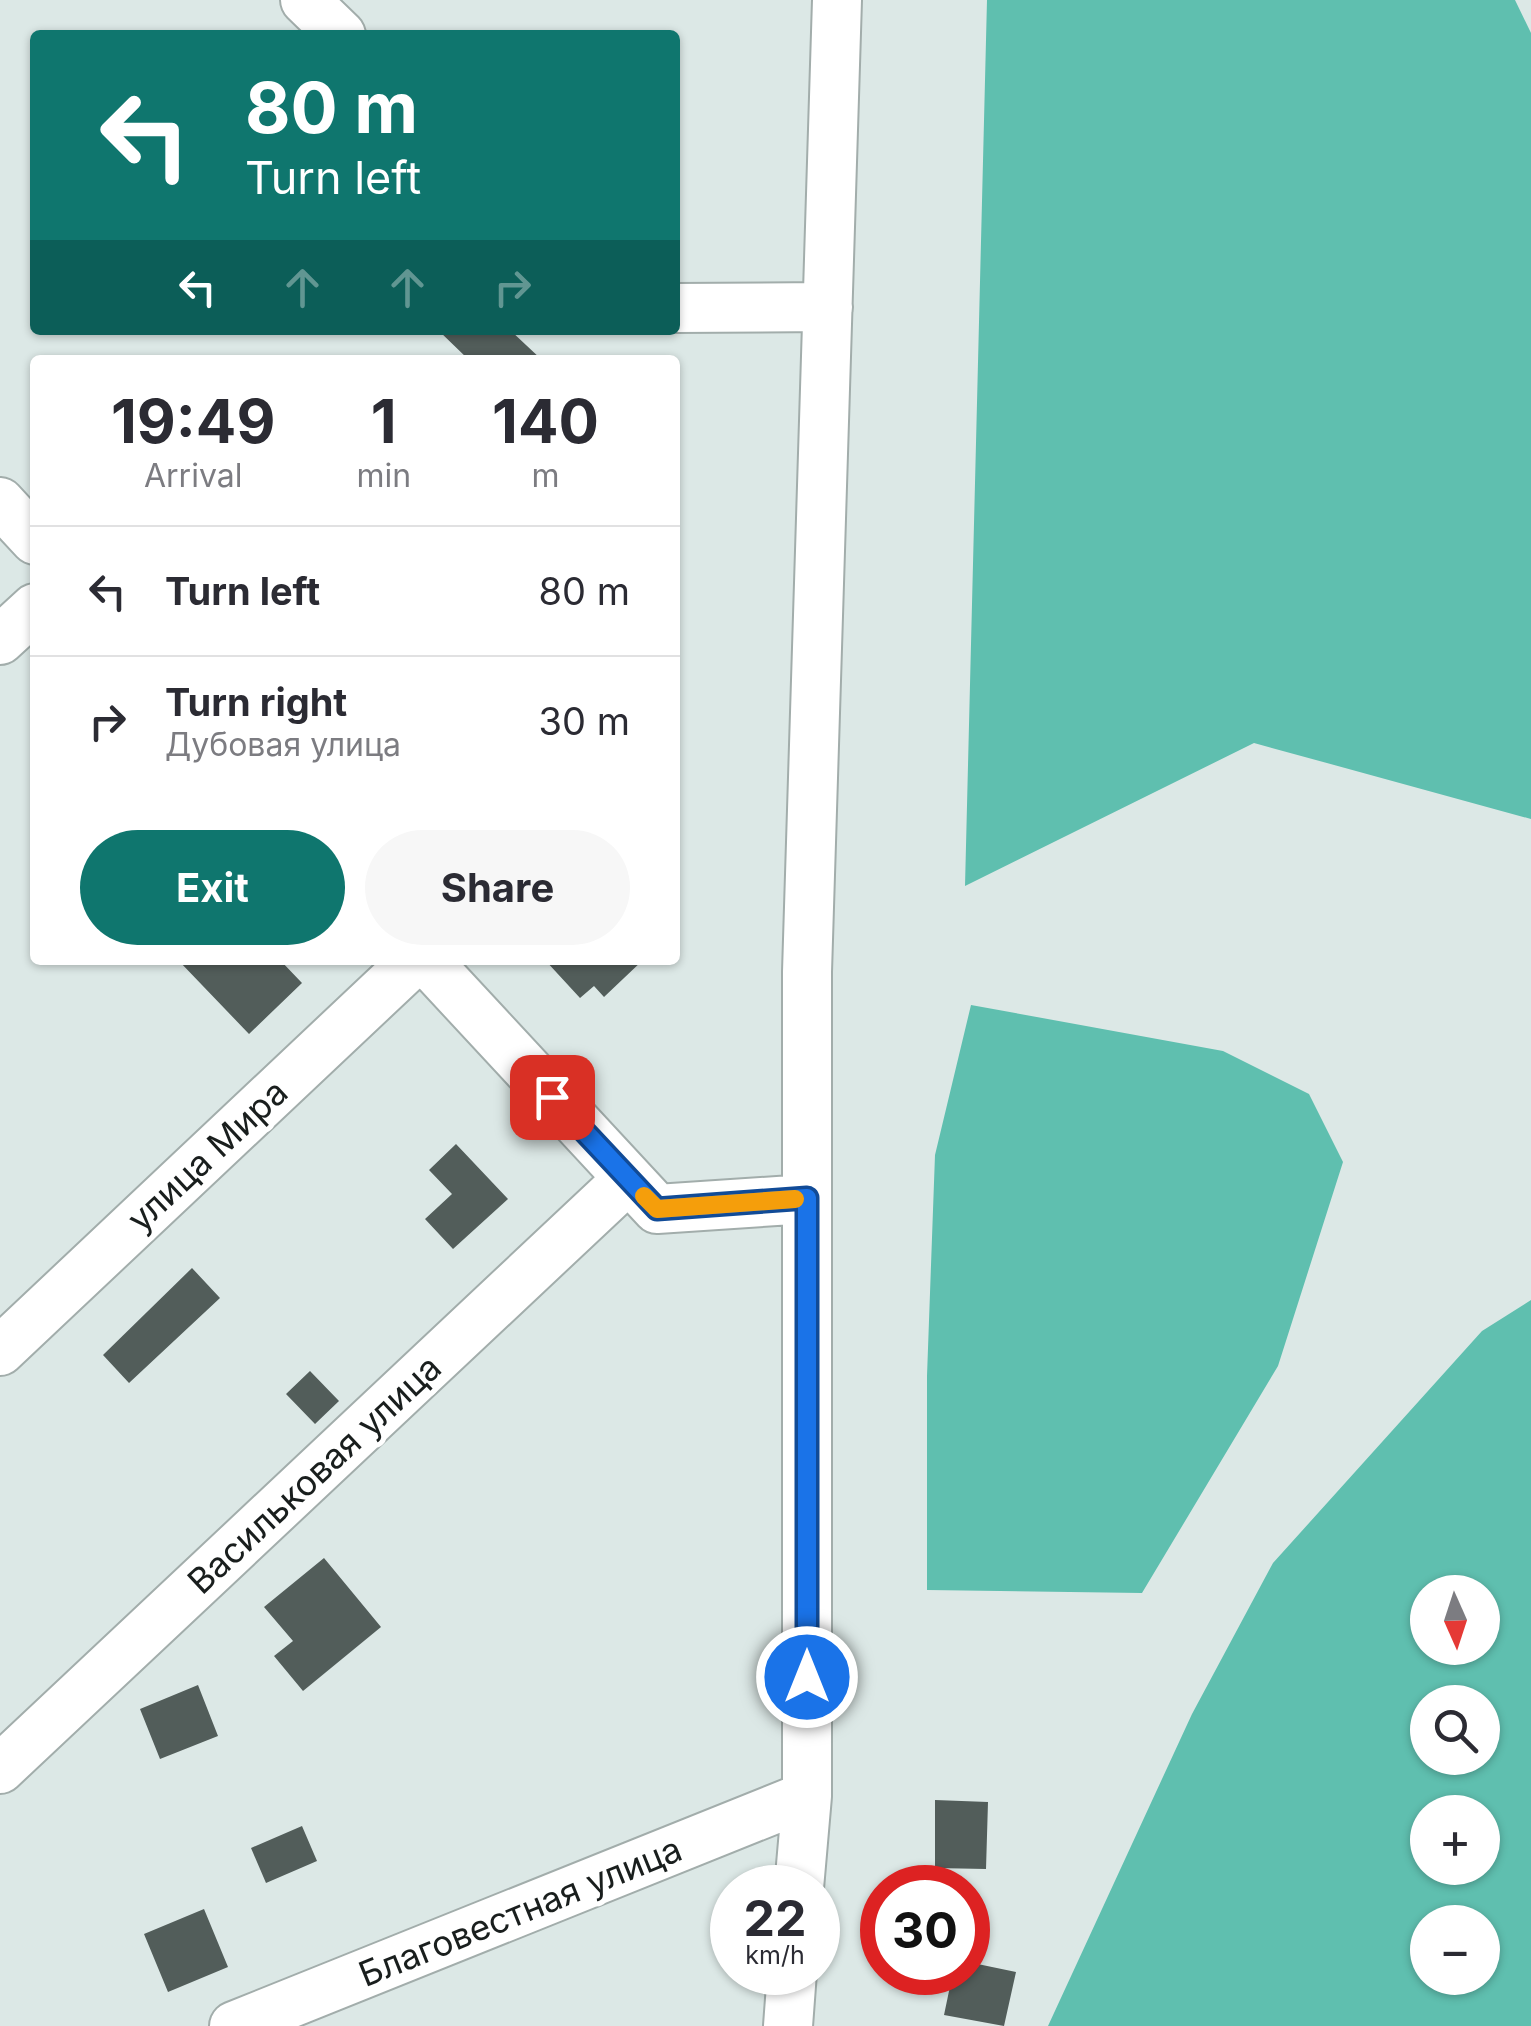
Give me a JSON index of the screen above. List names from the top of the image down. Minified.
{"streets":{"street":["улица Мира","Васильковая улица","Благовестная улица"]},"north":"bottom","page":{"turn":["80 m","Turn left"],"eta":["19:49","Arrival","1","min","140","m"],"list":[{"name":"Turn left","value":"80 m"},{"name":"Turn right","note":"Дубовая улица","value":"30 m"}],"buttons":["Exit","Share"],"map_buttons":["+","−"],"speed":"22 km/h","limit":"30"}}
